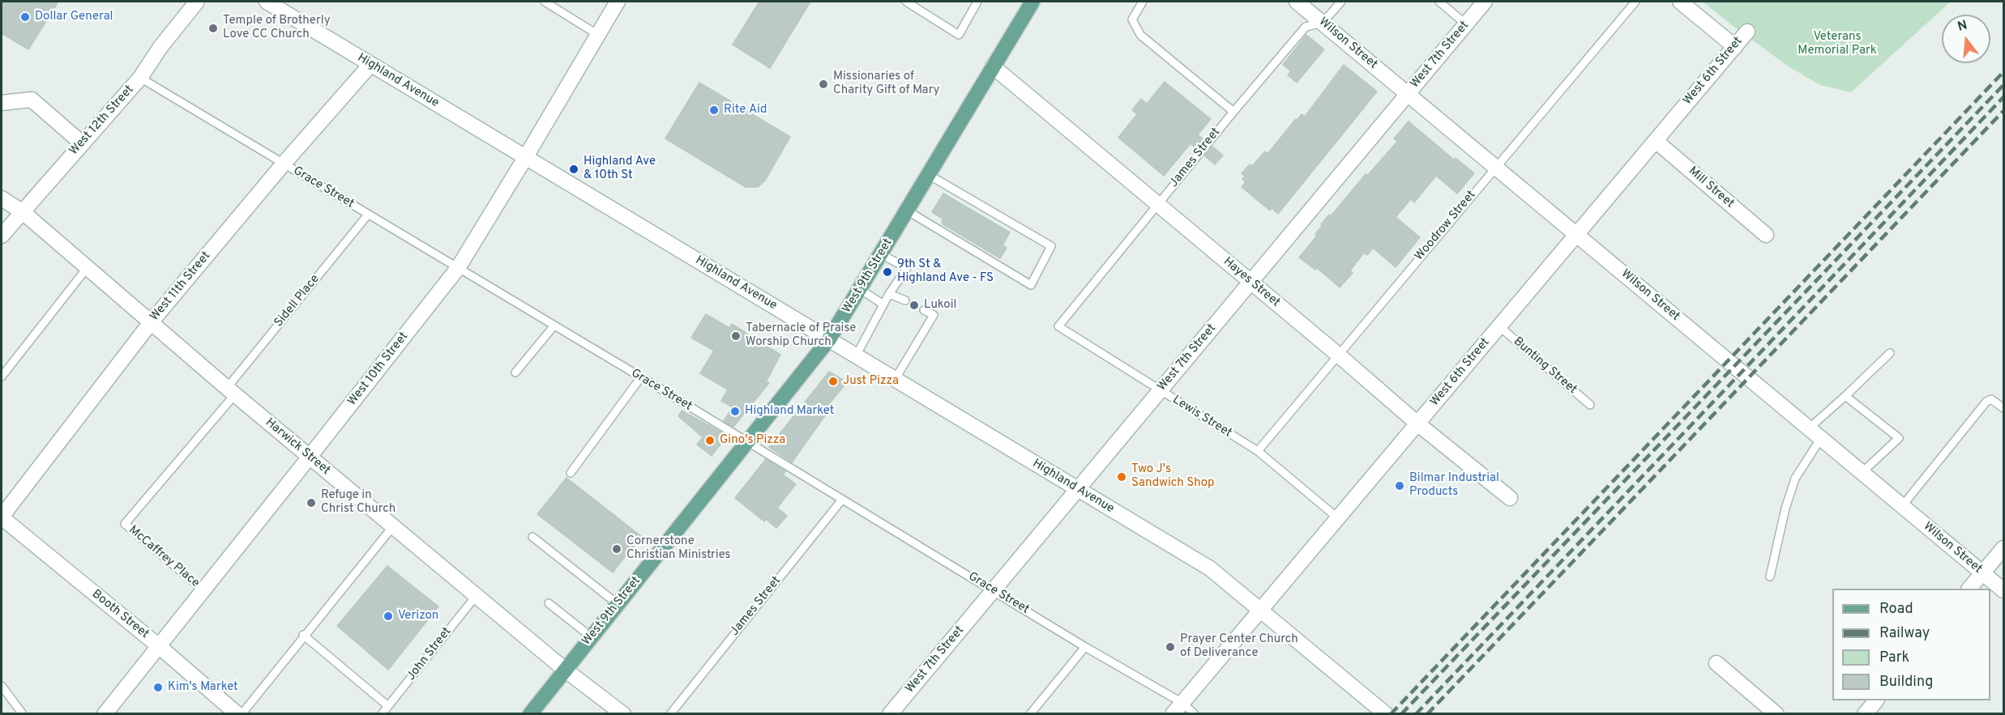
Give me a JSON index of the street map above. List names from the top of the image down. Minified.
{"streets":{"main road":["West 9th Street"],"street":["Wilson Street","West 7th Street","West 6th Street","Highland Avenue","West 12th Street","Mill Street","Hayes Street","West 11th Street","West 10th Street","Harwick Street","Booth Street"],"lane":["James Street","Grace Street","Woodrow Street","Sidell Place","Bunting Street","Lewis Street","McCaffrey Place","John Street"]},"crossings":[["Wilson Street","West 7th Street"],["Wilson Street","West 6th Street"],["Wilson Street","James Street"],["Wilson Street","Woodrow Street"],["West 7th Street","Highland Avenue"],["West 7th Street","Grace Street"],["West 7th Street","Hayes Street"],["West 7th Street","Lewis Street"],["West 6th Street","Highland Avenue"],["West 6th Street","Grace Street"],["West 6th Street","Mill Street"],["West 6th Street","Hayes Street"],["West 6th Street","Bunting Street"],["West 6th Street","Lewis Street"],["Highland Avenue","West 9th Street"],["Highland Avenue","West 11th Street"],["Highland Avenue","West 10th Street"],["West 12th Street","Grace Street"],["West 12th Street","Harwick Street"],["James Street","Grace Street"],["James Street","Hayes Street"],["James Street","Lewis Street"],["Grace Street","West 9th Street"],["Grace Street","West 11th Street"],["Grace Street","Sidell Place"],["Grace Street","West 10th Street"],["Woodrow Street","Hayes Street"],["Woodrow Street","Lewis Street"],["West 9th Street","Hayes Street"],["West 9th Street","Harwick Street"],["West 11th Street","Harwick Street"],["West 11th Street","Booth Street"],["Sidell Place","Harwick Street"],["Sidell Place","McCaffrey Place"],["West 10th Street","Harwick Street"],["West 10th Street","McCaffrey Place"],["West 10th Street","Booth Street"],["Harwick Street","John Street"]],"parks":["Veterans Memorial Park"],"places":["Dollar General","Temple of Brotherly Love CC Church","Missionaries of Charity Gift of Mary","Rite Aid","Highland Ave & 10th St","9th St & Highland Ave - FS","Lukoil","Tabernacle of Praise Worship Church","Just Pizza","Highland Market","Gino's Pizza","Two J's Sandwich Shop","Bilmar Industrial Products","Refuge in Christ Church","Cornerstone Christian Ministries","Verizon","Prayer Center Church of Deliverance","Kim's Market"],"legend":["Road","Railway","Park","Building"],"north":"top"}
